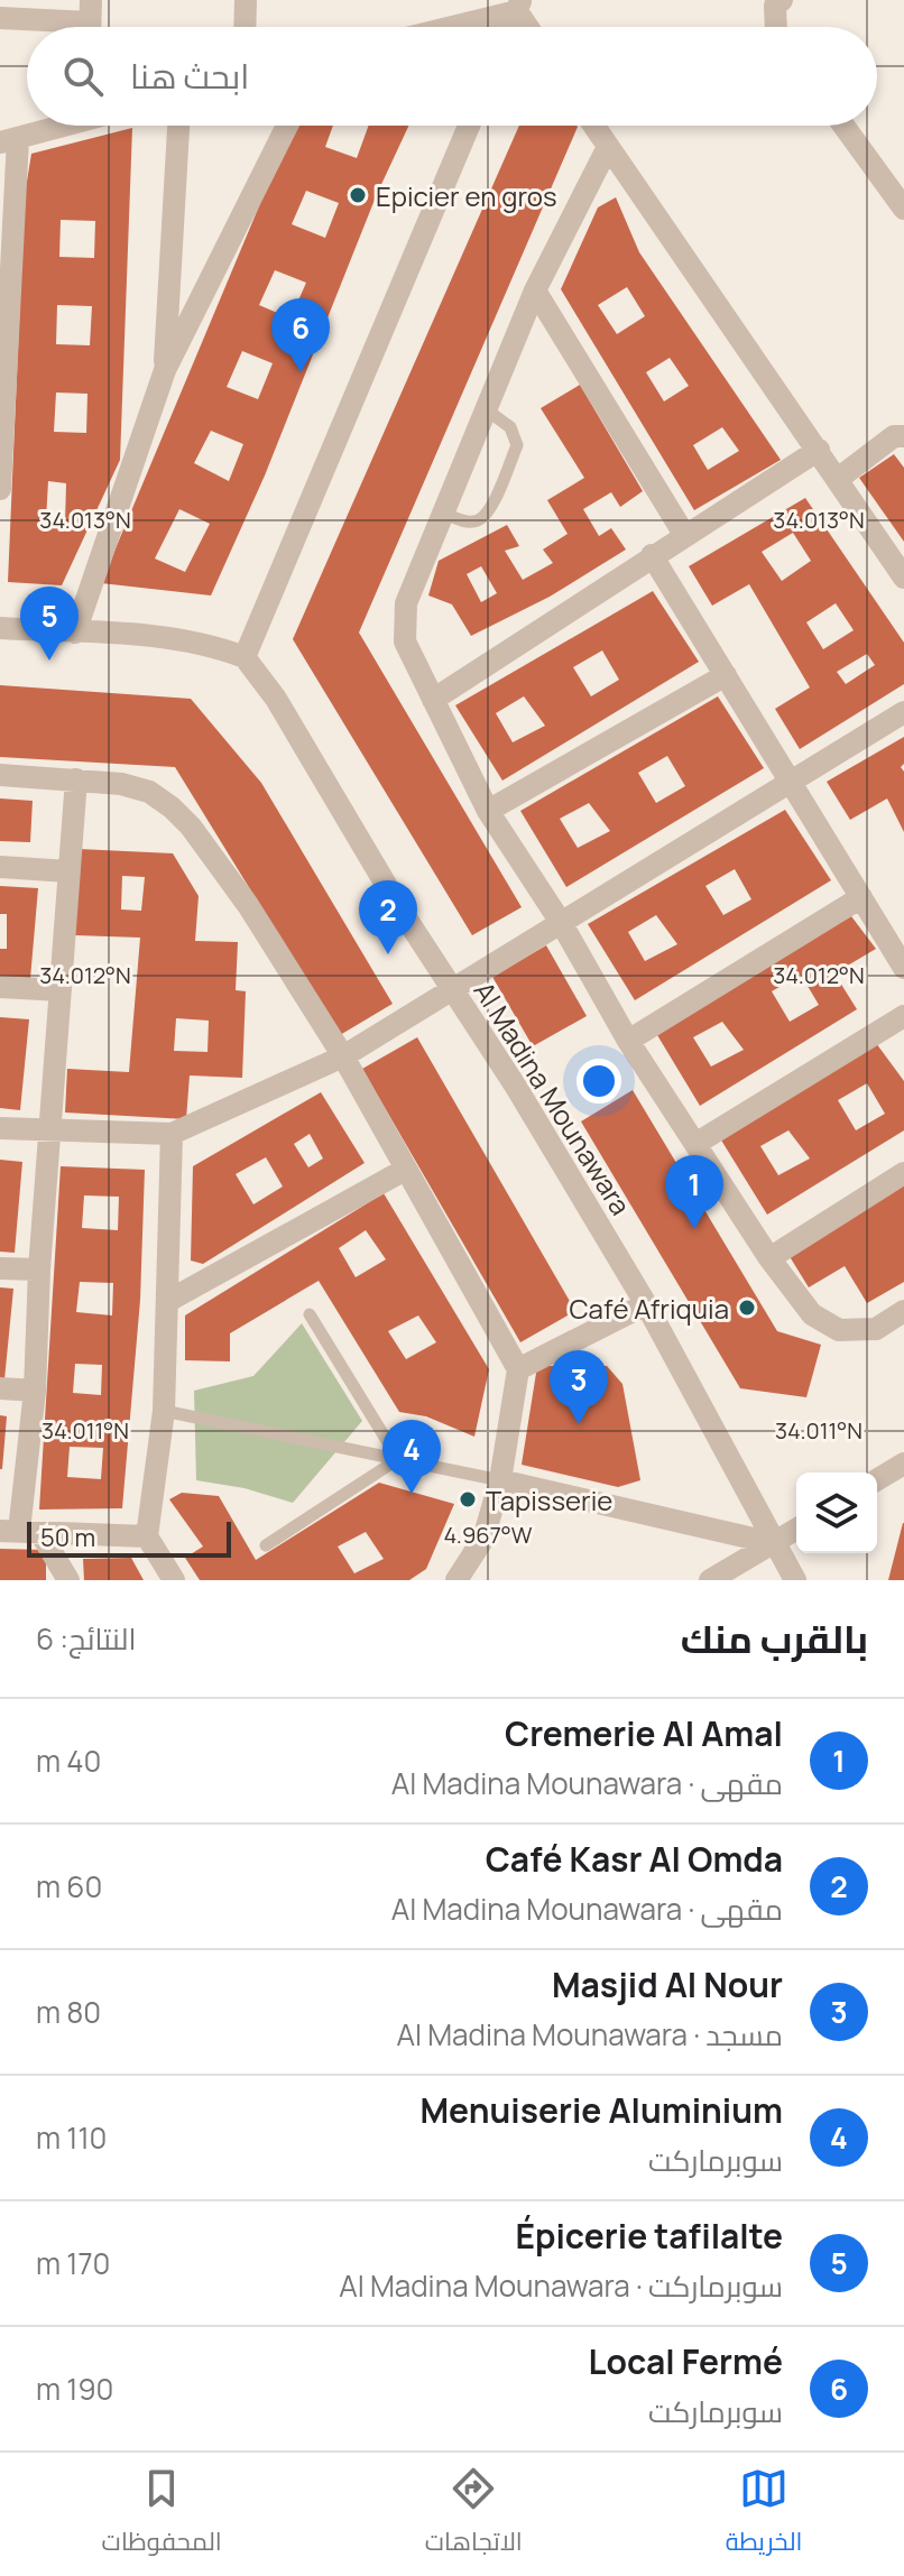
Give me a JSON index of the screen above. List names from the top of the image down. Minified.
{"streets":{"street":["Al Madina Mounawara"]},"places":["Epicier en gros","Café Afriquia","Tapisserie"],"scale_bar":"50 m","page":{"search":"ابحث هنا","pins":["6","5","2","1","3","4"],"scale":"50 m","heading":["بالقرب منك","النتائج: 6"],"list":[{"mark":"1","name":"Cremerie Al Amal","note":"مقهى · Al Madina Mounawara","value":"40 m"},{"mark":"2","name":"Café Kasr Al Omda","note":"مقهى · Al Madina Mounawara","value":"60 m"},{"mark":"3","name":"Masjid Al Nour","note":"مسجد · Al Madina Mounawara","value":"80 m"},{"mark":"4","name":"Menuiserie Aluminium","note":"سوبرماركت","value":"110 m"},{"mark":"5","name":"Épicerie tafilalte","note":"سوبرماركت · Al Madina Mounawara","value":"170 m"},{"mark":"6","name":"Local Fermé","note":"سوبرماركت","value":"190 m"}],"nav":["الخريطة","الاتجاهات","المحفوظات"]},"coordinates":["34.013°N","34.012°N","34.011°N","4.967°W"]}
